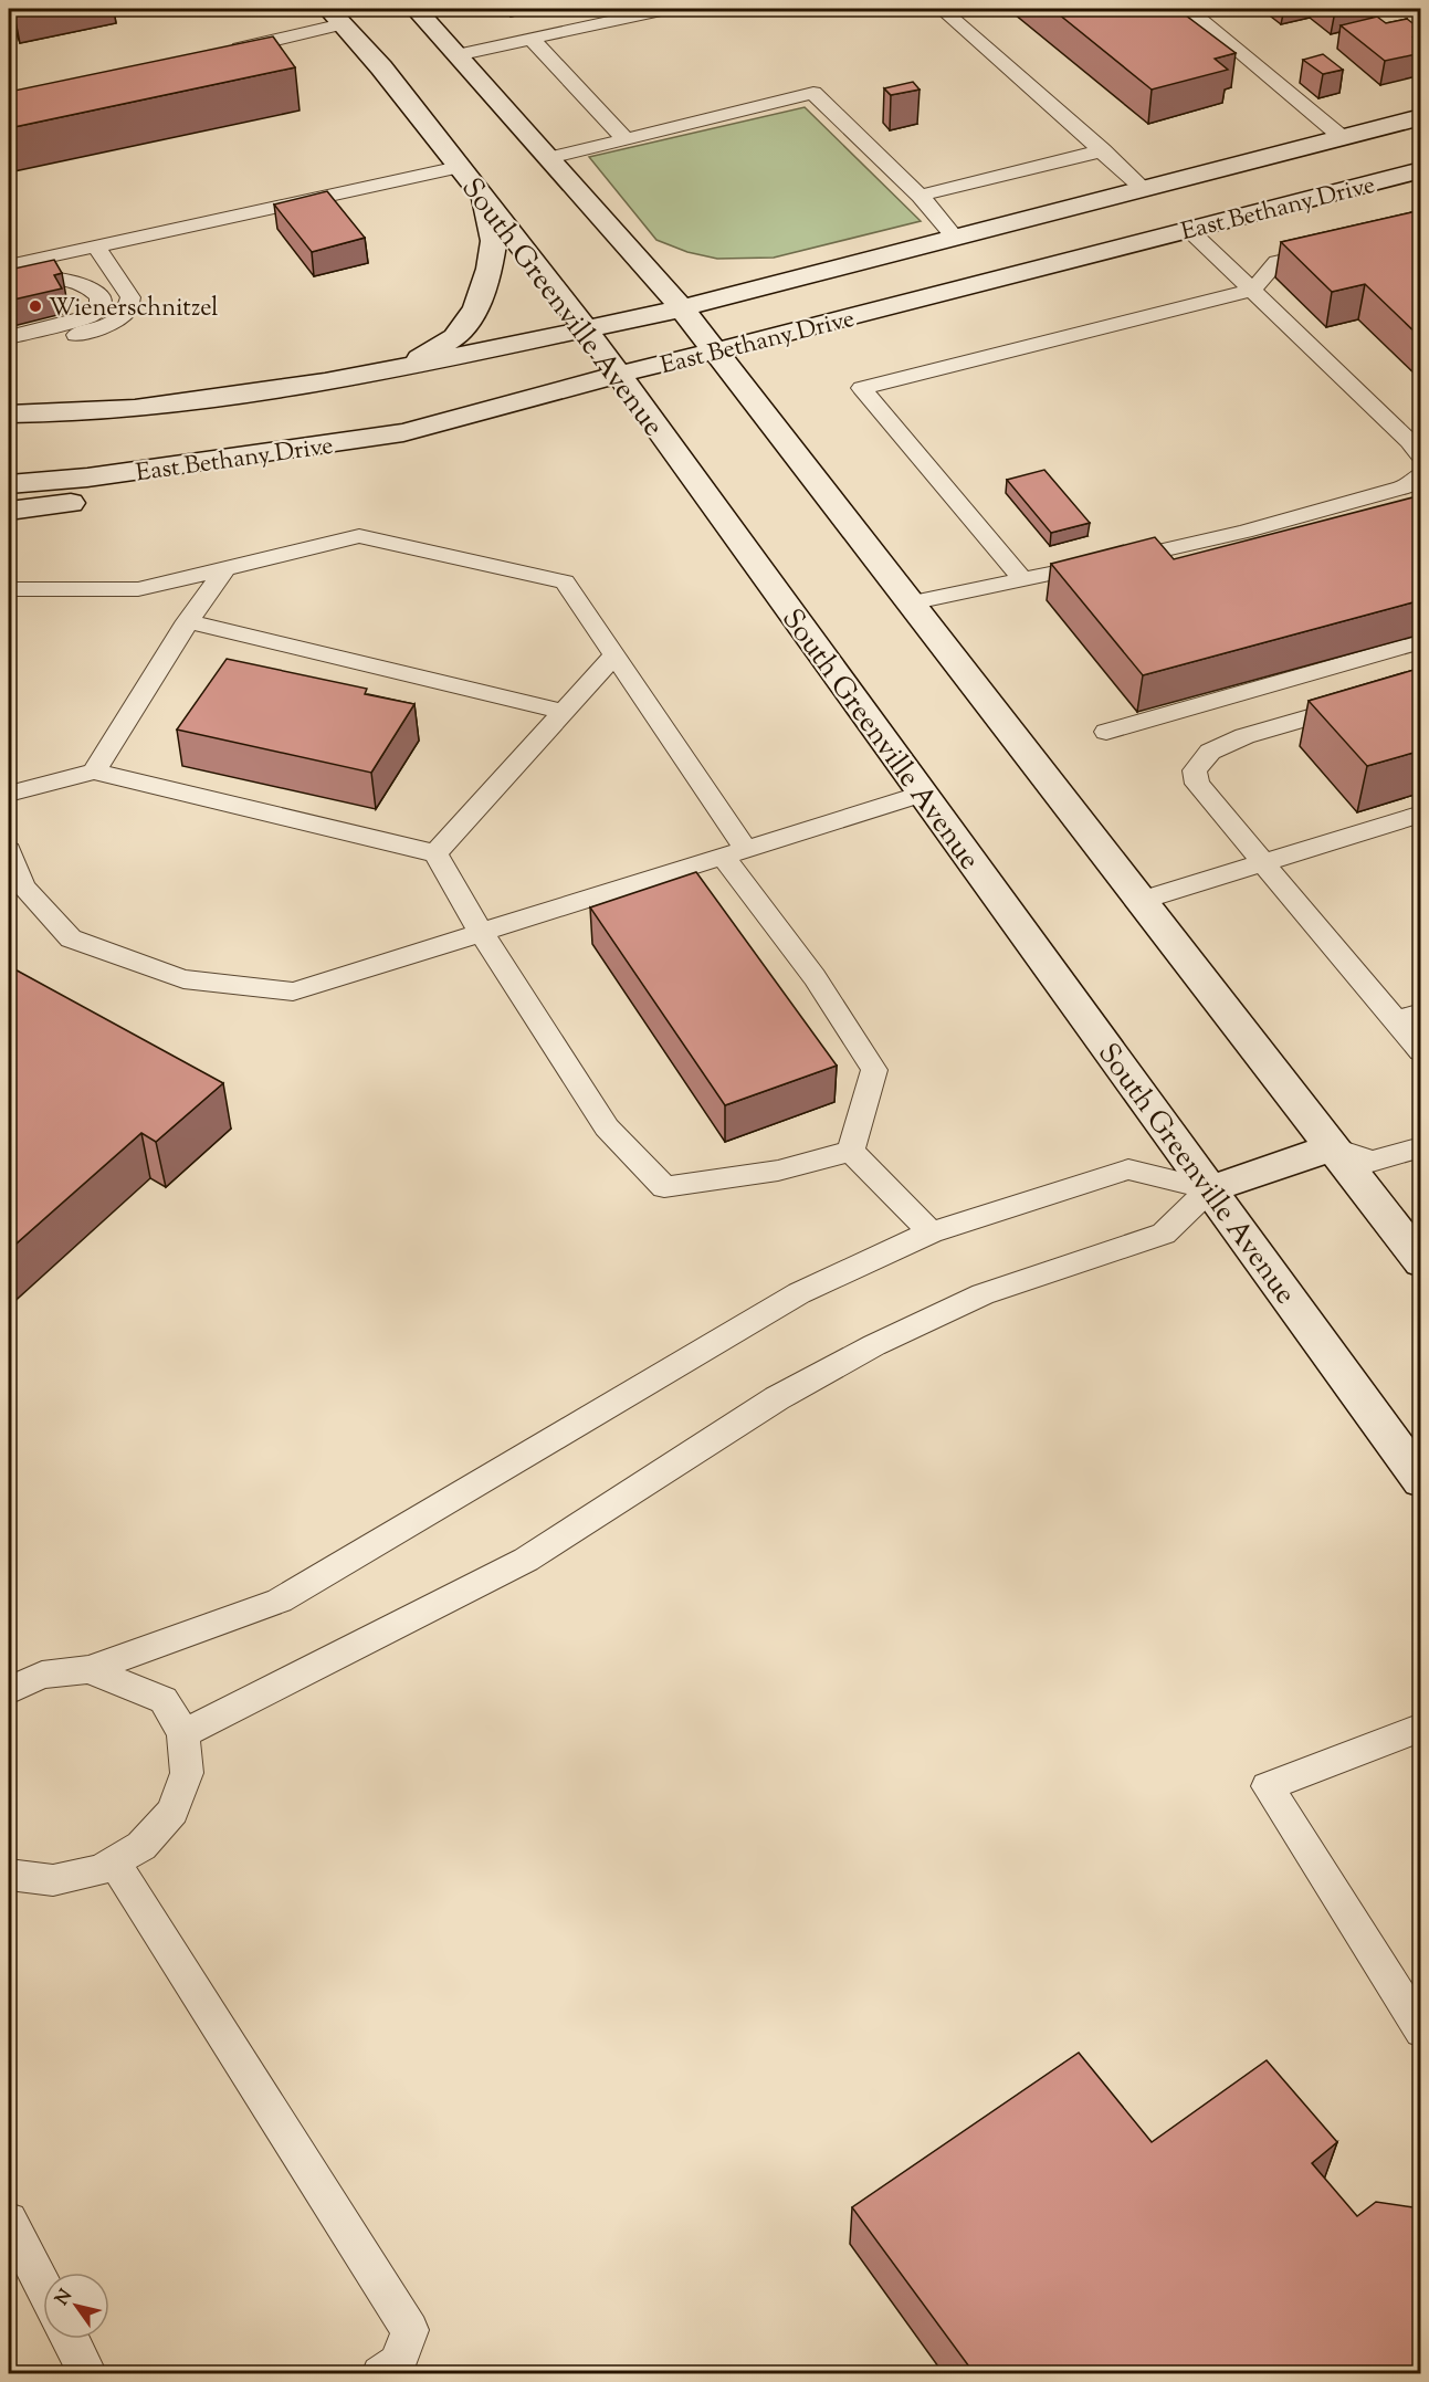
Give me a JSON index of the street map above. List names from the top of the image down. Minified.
{"streets":{"main road":["East Bethany Drive","South Greenville Avenue"]},"crossings":[["East Bethany Drive","South Greenville Avenue"]],"places":["Wienerschnitzel"],"north":"top left"}
